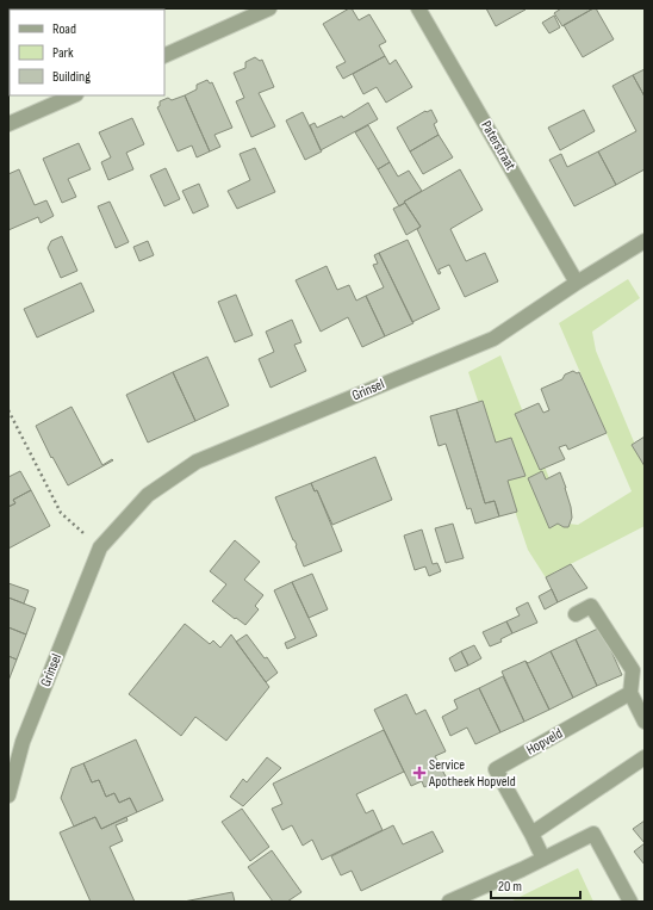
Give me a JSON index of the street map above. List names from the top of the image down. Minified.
{"streets":{"street":["Paterstraat","Grinsel","Hopveld"]},"crossings":[["Paterstraat","Grinsel"]],"places":{"health":["Service Apotheek Hopveld"]},"legend":["Road","Park","Building"],"scale_bar":"20 m"}
